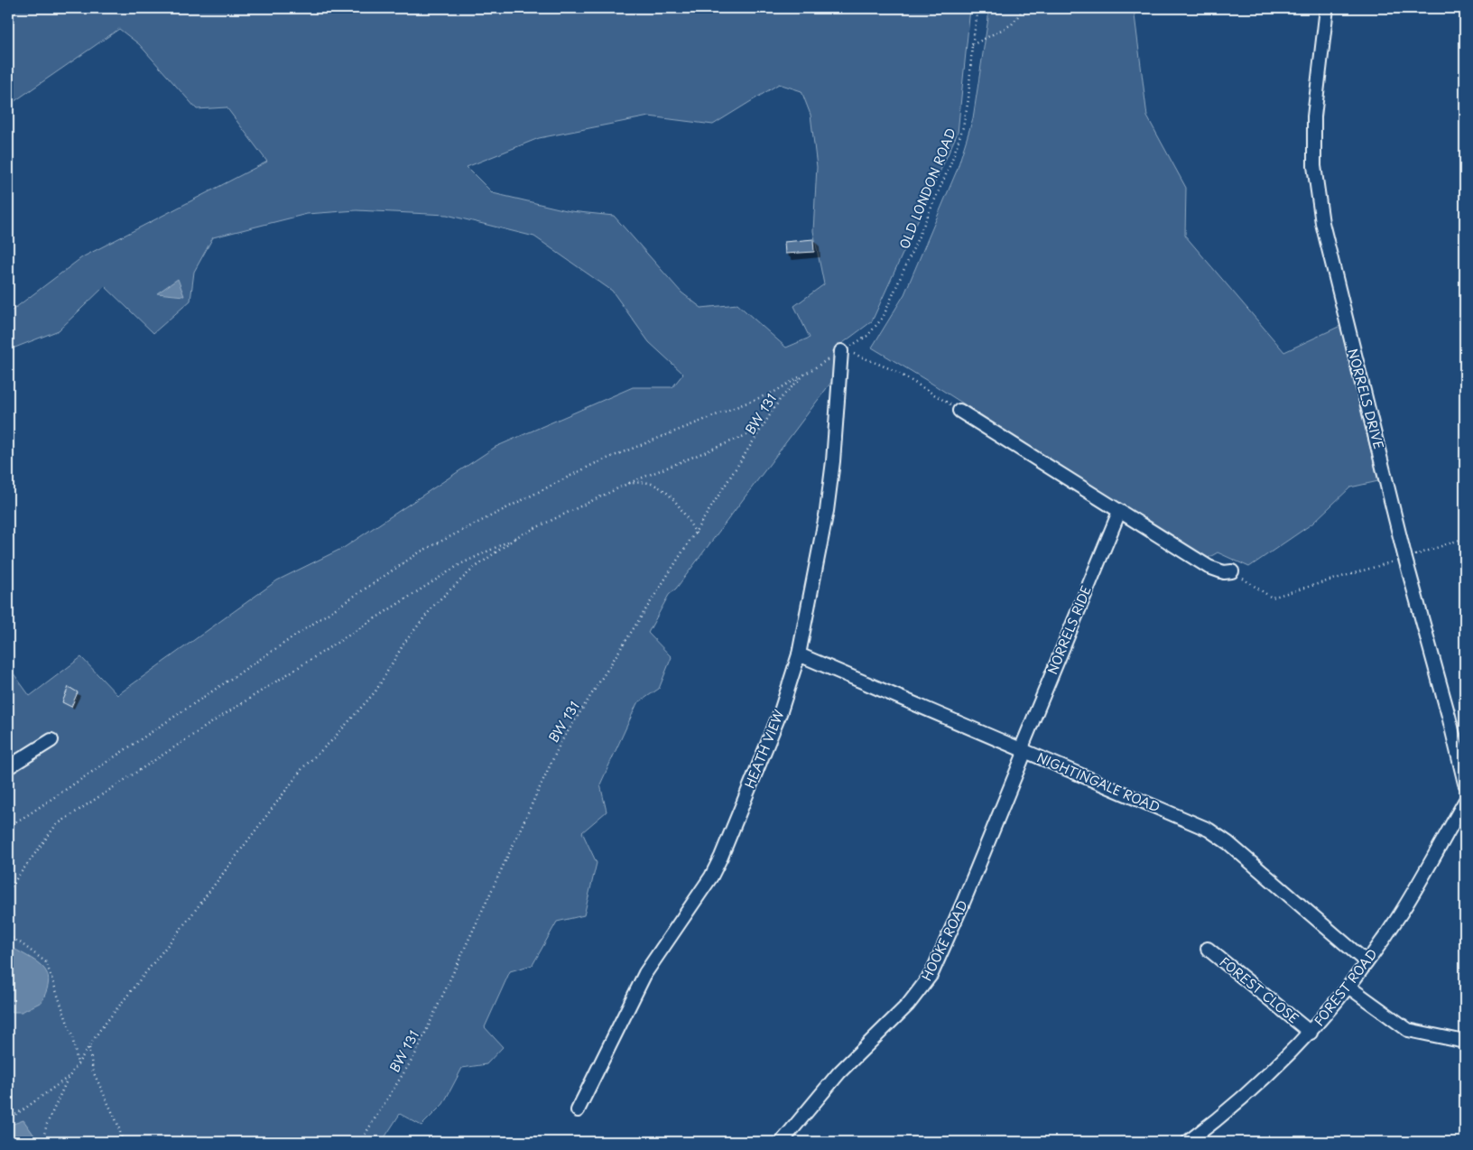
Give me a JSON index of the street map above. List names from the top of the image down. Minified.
{"streets":{"street":["NORRELS DRIVE","NORRELS RIDE","HEATH VIEW","NIGHTINGALE ROAD","HOOKE ROAD","FOREST ROAD","FOREST CLOSE"],"path":["OLD LONDON ROAD","BW 131"]},"crossings":[["OLD LONDON ROAD","BW 131"],["OLD LONDON ROAD","HEATH VIEW"],["BW 131","HEATH VIEW"],["NORRELS RIDE","NIGHTINGALE ROAD"],["NORRELS RIDE","HOOKE ROAD"],["HEATH VIEW","NIGHTINGALE ROAD"],["NIGHTINGALE ROAD","HOOKE ROAD"],["NIGHTINGALE ROAD","FOREST ROAD"],["FOREST ROAD","FOREST CLOSE"]]}
